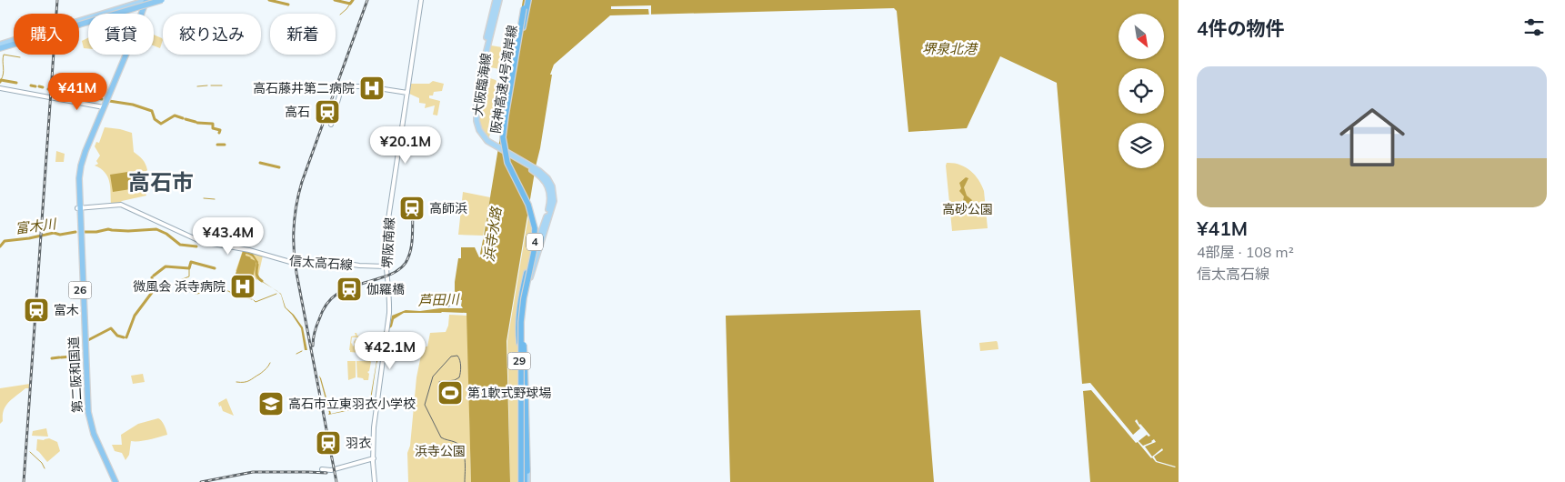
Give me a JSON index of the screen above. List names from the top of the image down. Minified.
{"streets":{"highway":["阪神高速4号湾岸線","4","26","第二阪和国道"],"main road":["大阪臨海線","堺阪南線","信太高石線","29"]},"crossings":[["阪神高速4号湾岸線","大阪臨海線"],["阪神高速4号湾岸線","4"],["大阪臨海線","4"],["堺阪南線","信太高石線"],["信太高石線","第二阪和国道"]],"districts":["高石市"],"water":["堺泉北港","富木川","浜寺水路","芦田川"],"parks":["高砂公園","浜寺公園"],"places":{"hospital":["高石藤井第二病院","微風会 浜寺病院"],"station":["高石","高師浜","伽羅橋","富木","羽衣"],"sports":["第1軟式野球場"],"school or university":["高石市立東羽衣小学校"]},"north":"bottom right","page":{"heading":"4件の物件","chip":["購入","賃貸","絞り込み","新着"],"list":[{"name":"¥41M","note":"4部屋 · 108 m² · 信太高石線"}],"price":["¥41M","¥20.1M","¥43.4M","¥42.1M"]}}
